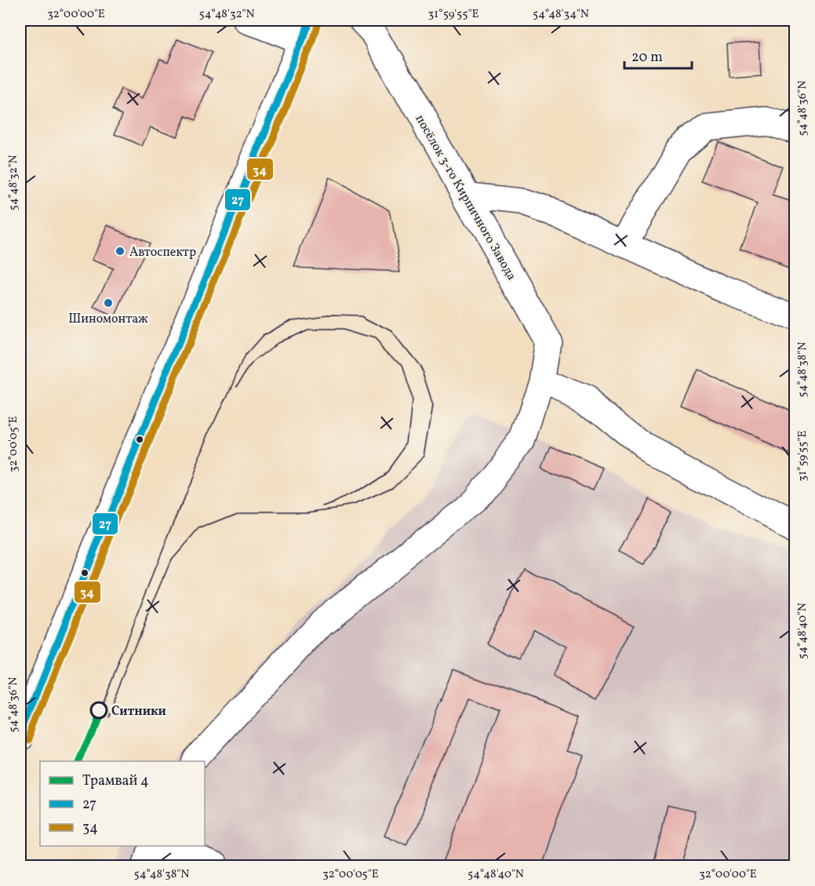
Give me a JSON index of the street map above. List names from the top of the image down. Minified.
{"streets":{"main road":["посёлок 3-го Кирпичного Завода"]},"places":["Автоспектр","Шиномонтаж","Ситники"],"lines":["transit line 27","transit line 34","tram line 4"],"legend":["Трамвай 4","27","34"],"scale_bar":"20 m","coordinates":["32°00'00\"E","54°48'32\"N","31°59'55\"E","54°48'34\"N","54°48'36\"N","54°48'38\"N","32°00'05\"E","54°48'40\"N"]}
